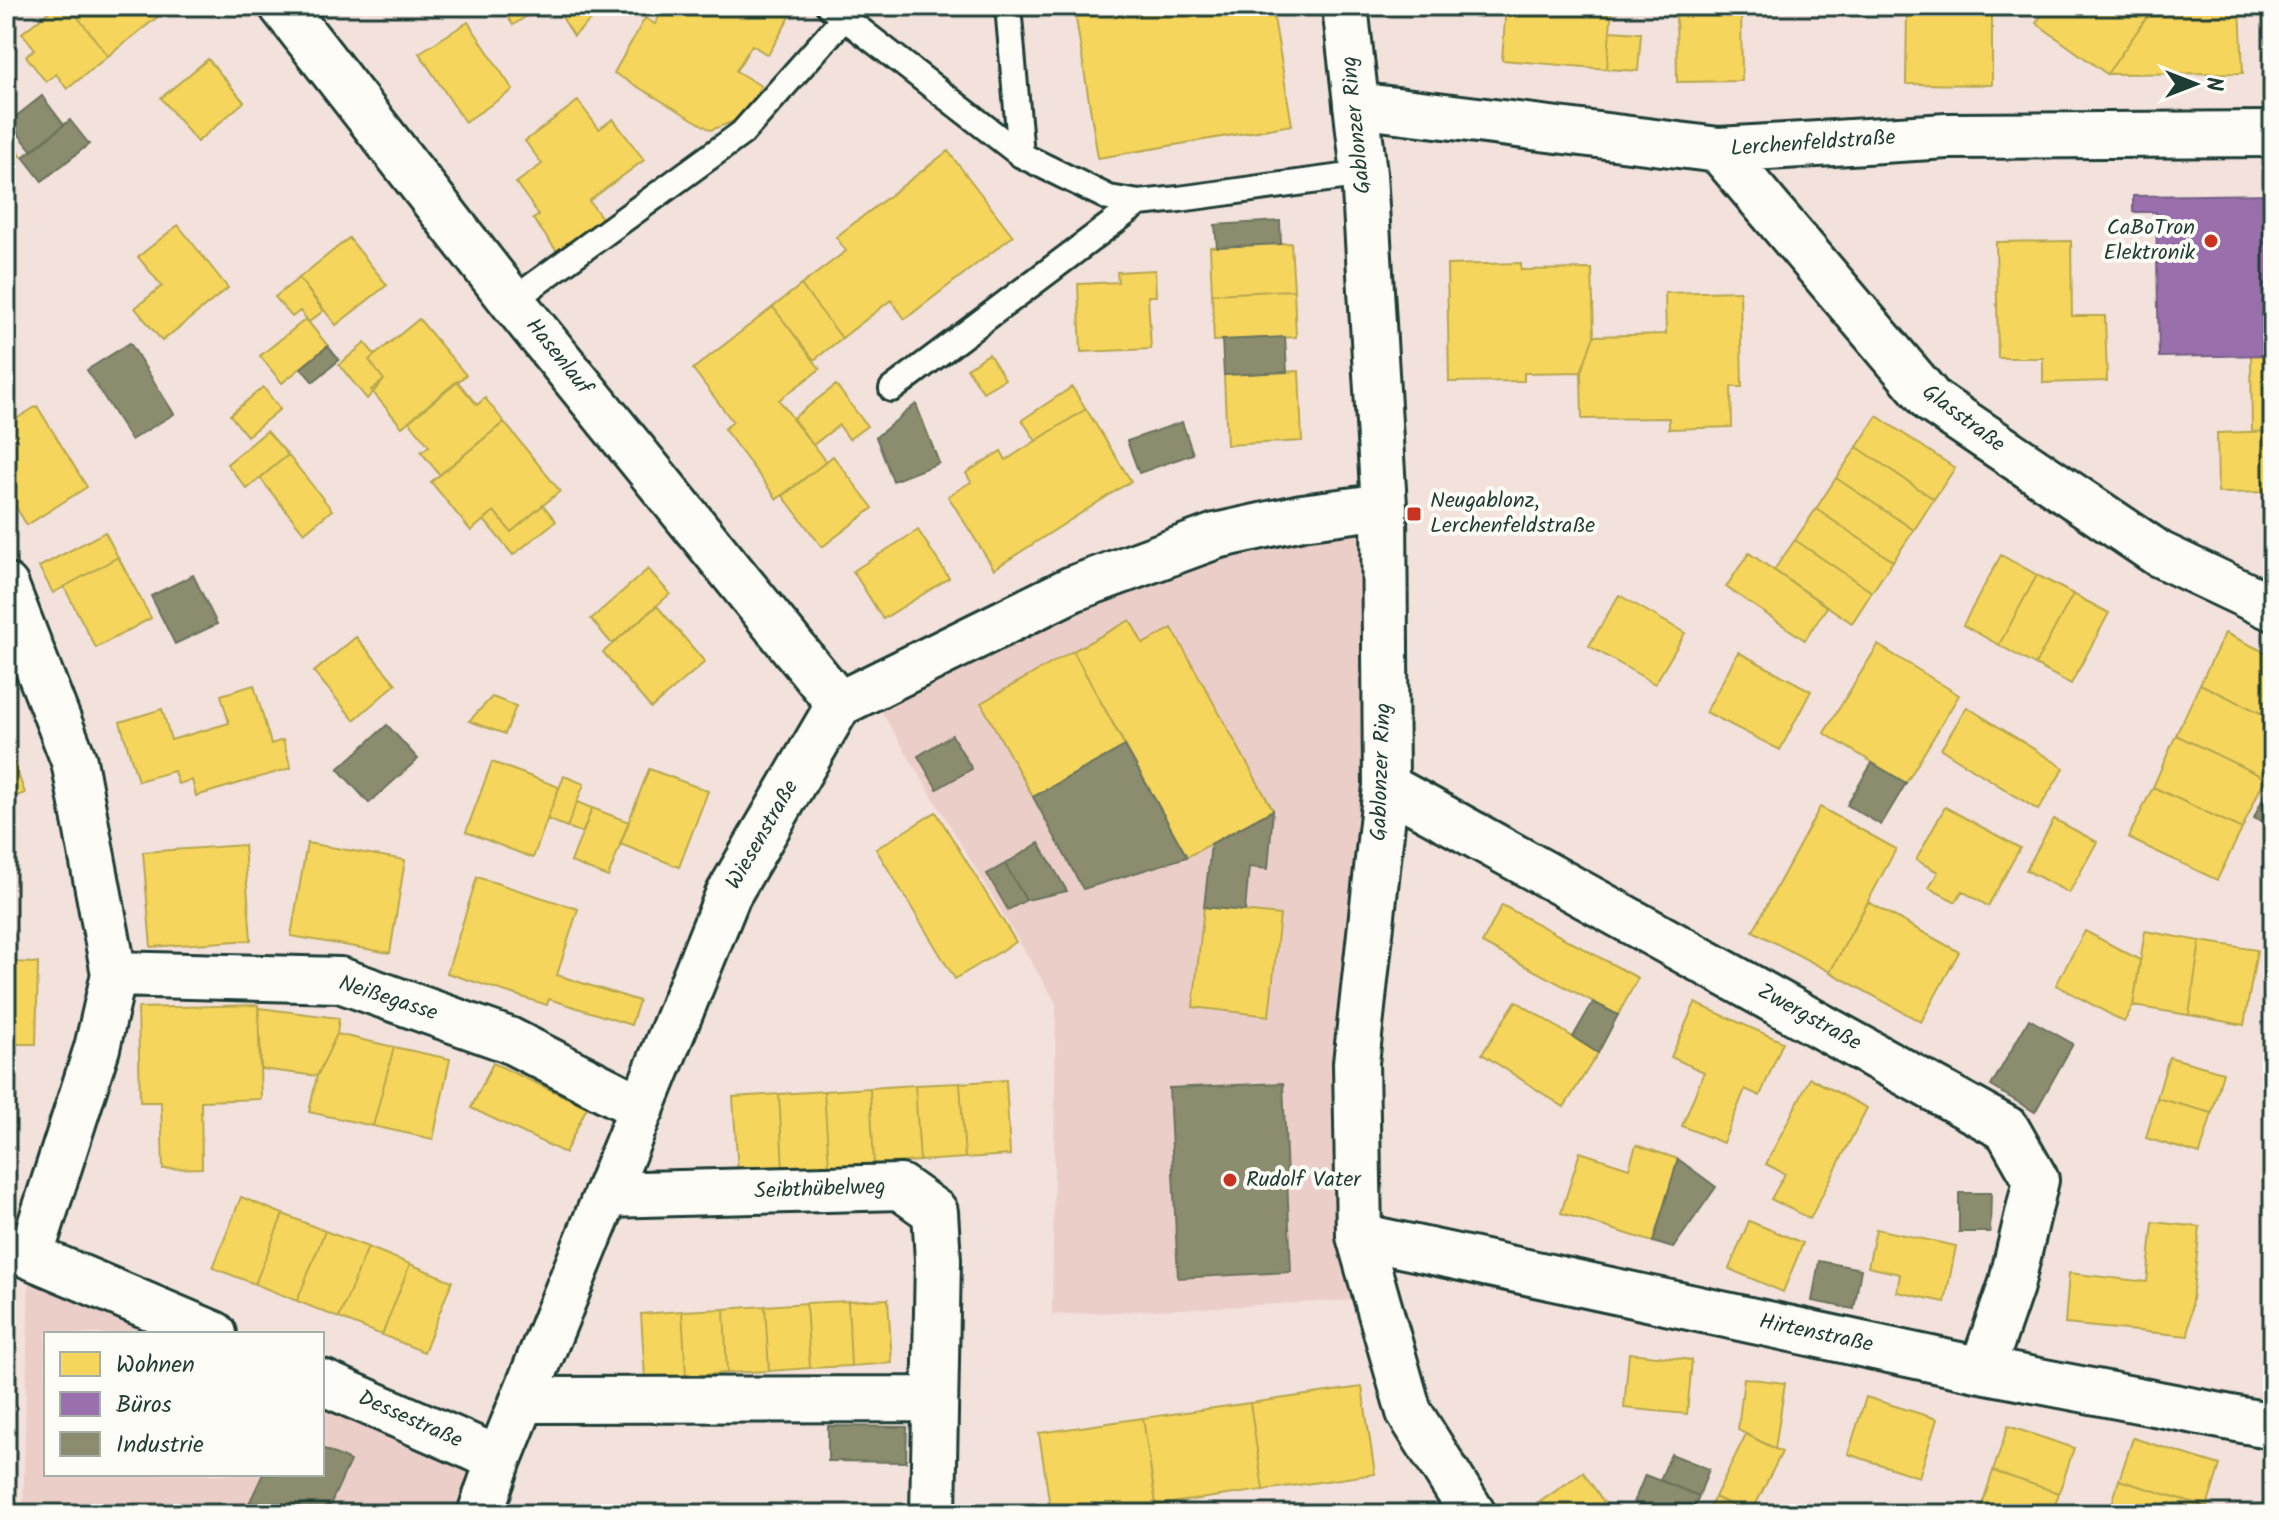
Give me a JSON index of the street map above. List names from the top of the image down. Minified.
{"streets":{"street":["Gablonzer Ring","Lerchenfeldstraße","Hasenlauf","Glasstraße","Wiesenstraße","Neißegasse","Zwergstraße","Seibthübelweg","Hirtenstraße","Dessestraße"]},"crossings":[["Gablonzer Ring","Lerchenfeldstraße"],["Gablonzer Ring","Zwergstraße"],["Gablonzer Ring","Hirtenstraße"],["Lerchenfeldstraße","Glasstraße"],["Hasenlauf","Wiesenstraße"],["Wiesenstraße","Neißegasse"],["Wiesenstraße","Seibthübelweg"],["Wiesenstraße","Dessestraße"],["Zwergstraße","Hirtenstraße"]],"places":{"other":["CaBoTron Elektronik","Rudolf Vater"],"transit":["Neugablonz, Lerchenfeldstraße"]},"legend":["Wohnen","Büros","Industrie"],"north":"right"}
